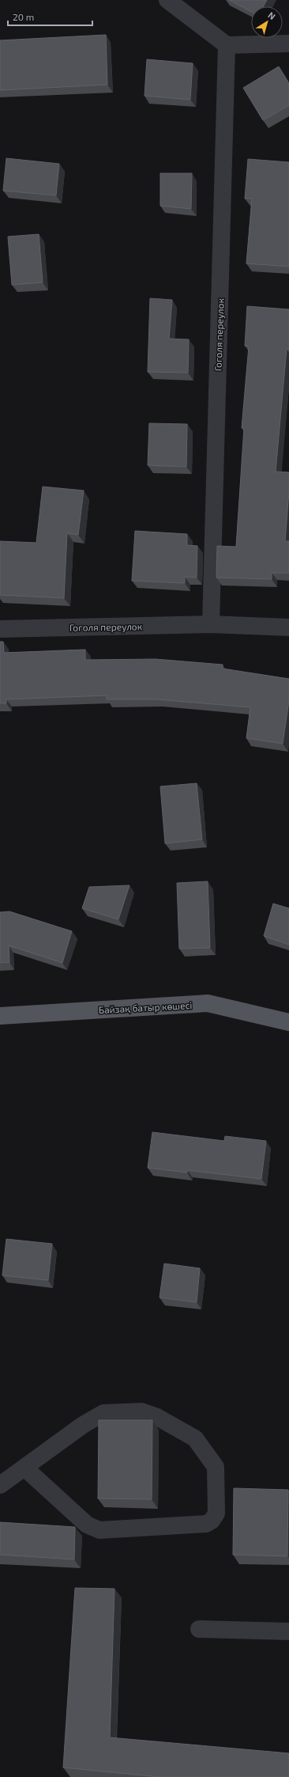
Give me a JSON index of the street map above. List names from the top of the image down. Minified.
{"streets":{"main road":["Байзақ батыр көшесі"],"street":["Гоголя переулок"]},"scale_bar":"20 m","north":"top right"}
